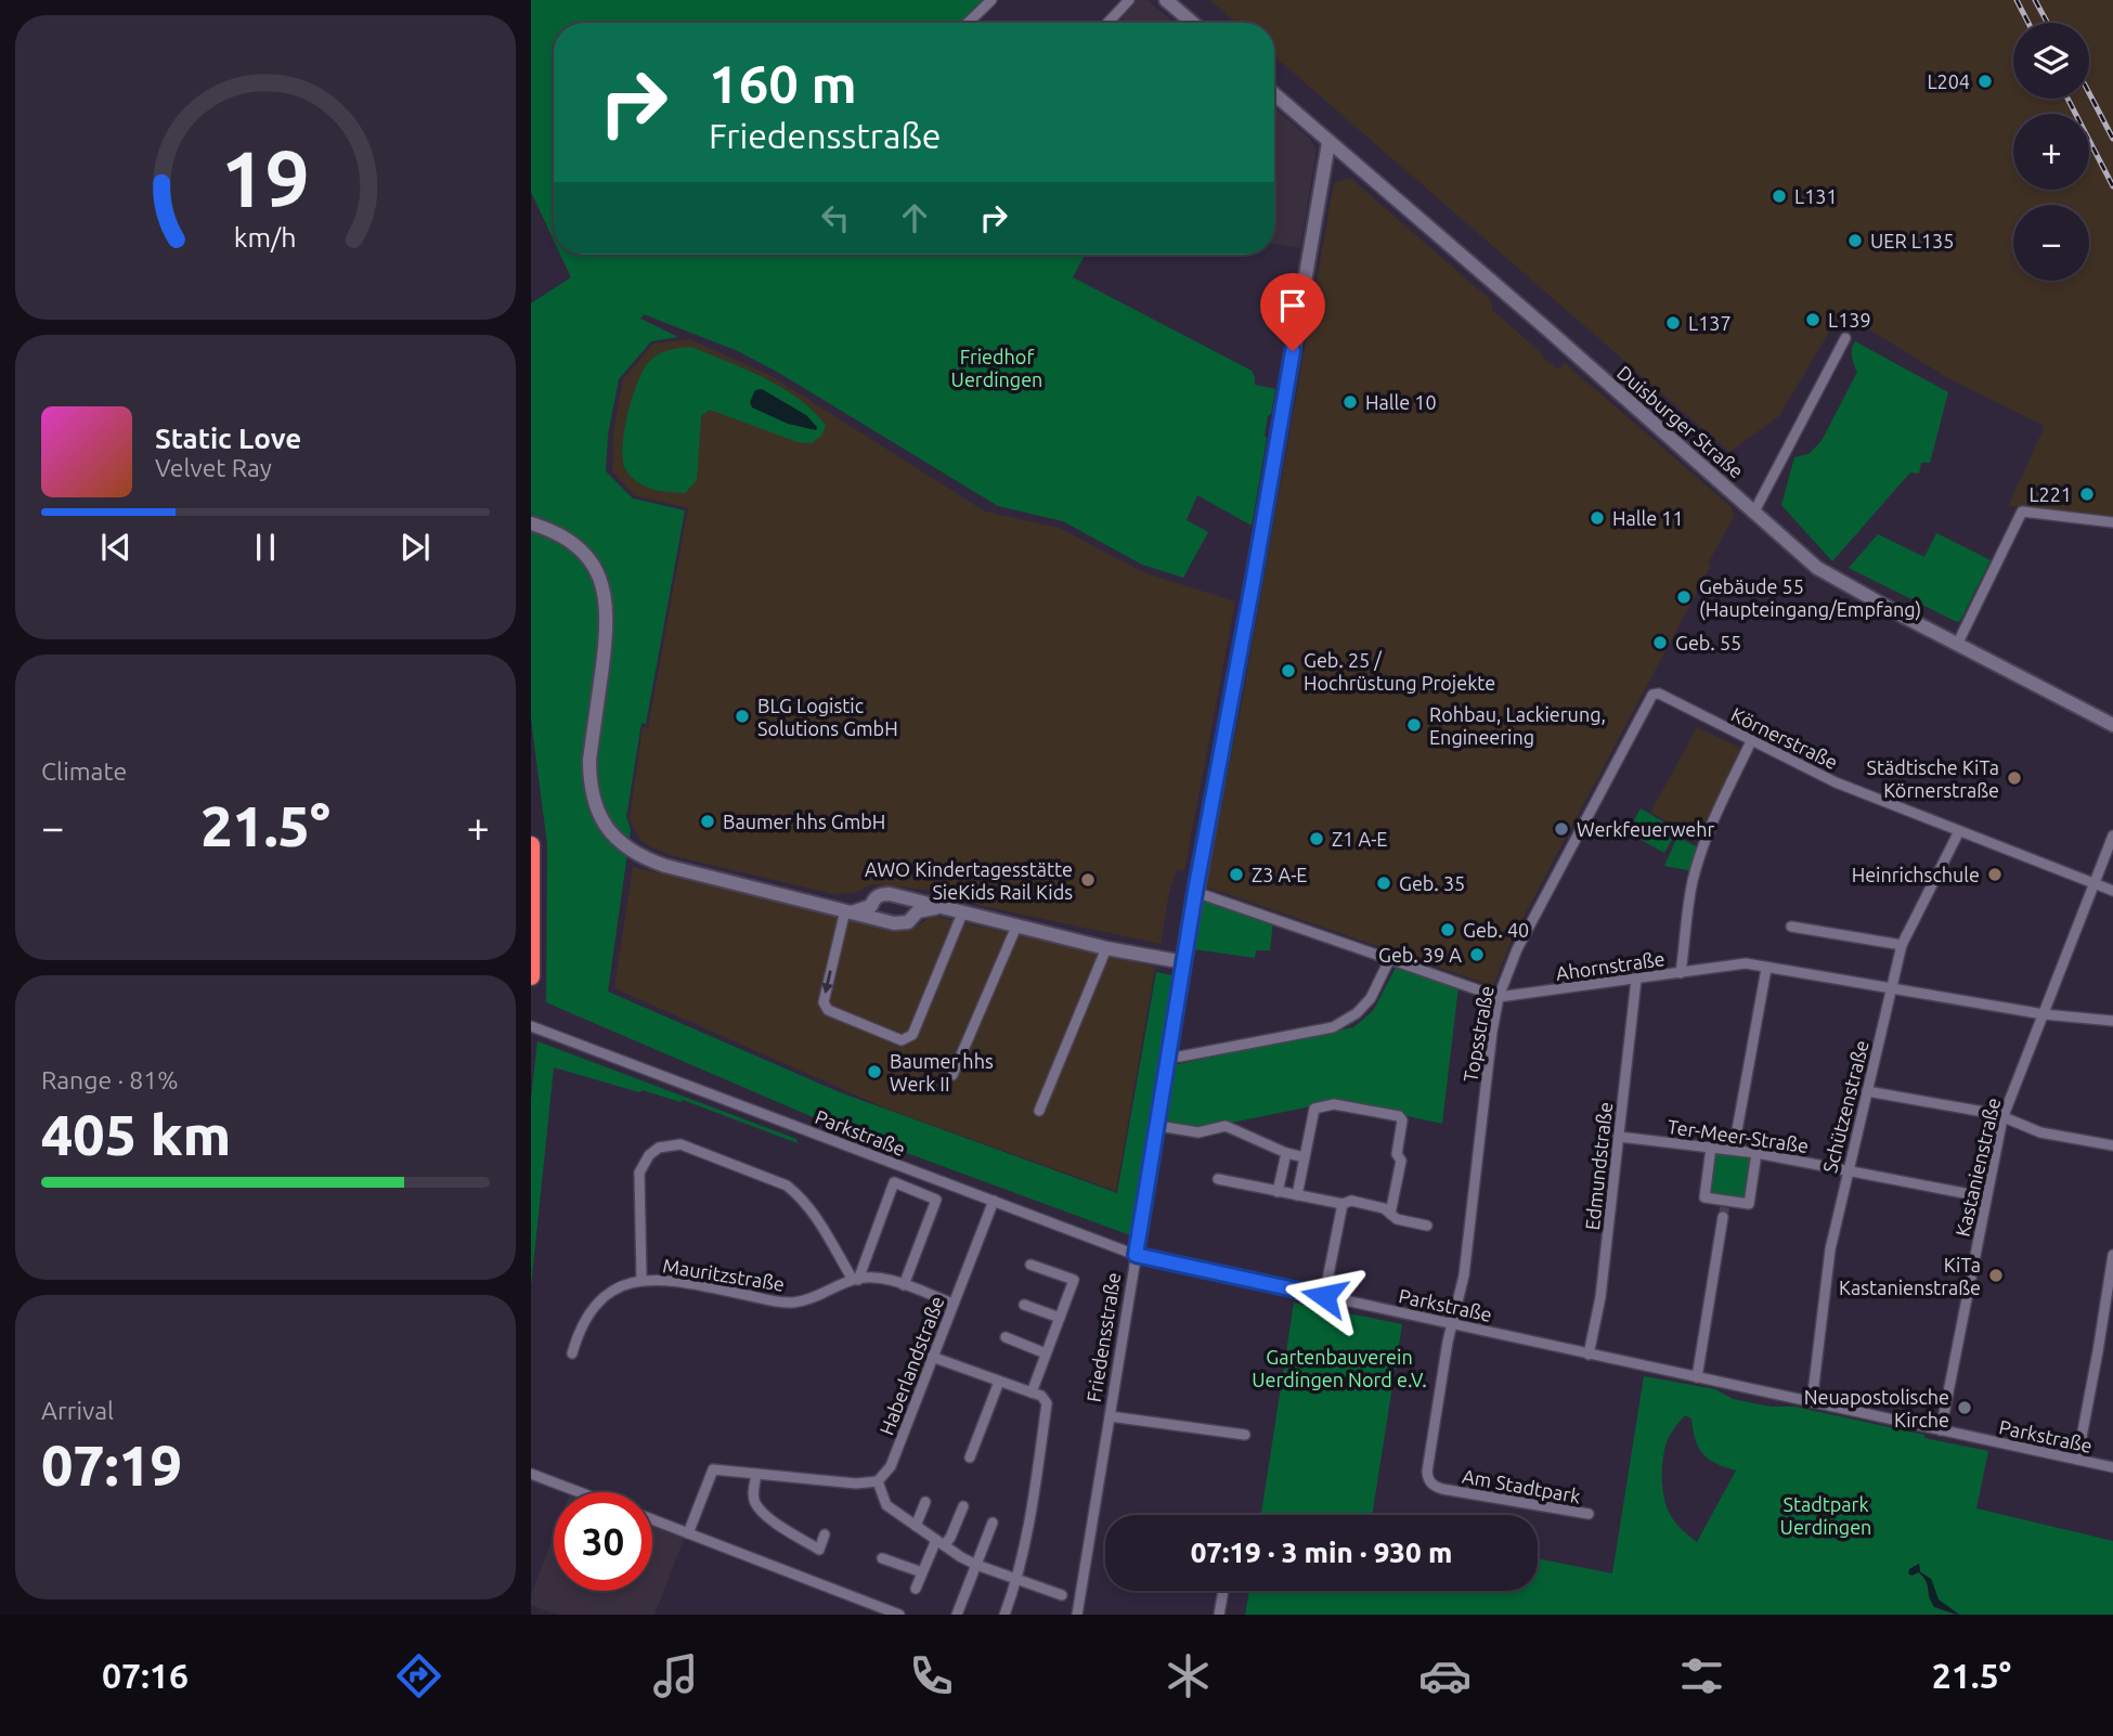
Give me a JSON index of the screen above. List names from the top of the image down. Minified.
{"streets":{"main road":["Duisburger Straße","Friedensstraße"],"street":["Körnerstraße","Ahornstraße","Topsstraße","Schützenstraße","Parkstraße","Ter-Meer-Straße","Edmundstraße","Kastanienstraße","Mauritzstraße","Haberlandstraße","Am Stadtpark"]},"crossings":[["Duisburger Straße","Friedensstraße"],["Körnerstraße","Topsstraße"],["Körnerstraße","Schützenstraße"],["Körnerstraße","Kastanienstraße"],["Ahornstraße","Topsstraße"],["Ahornstraße","Schützenstraße"],["Ahornstraße","Edmundstraße"],["Ahornstraße","Kastanienstraße"],["Ahornstraße","Friedensstraße"],["Topsstraße","Parkstraße"],["Topsstraße","Am Stadtpark"],["Schützenstraße","Parkstraße"],["Schützenstraße","Ter-Meer-Straße"],["Parkstraße","Edmundstraße"],["Parkstraße","Kastanienstraße"],["Parkstraße","Friedensstraße"],["Parkstraße","Haberlandstraße"],["Parkstraße","Am Stadtpark"],["Ter-Meer-Straße","Edmundstraße"],["Ter-Meer-Straße","Kastanienstraße"]],"parks":["Friedhof Uerdingen","Gartenbauverein Uerdingen Nord e.V.","Stadtpark Uerdingen"],"places":["L204","L131","UER L135","L139","L137","Halle 10","L221","Halle 11","Gebäude 55 (Haupteingang/Empfang)","Geb. 55","Geb. 25 / Hochrüstung Projekte","BLG Logistic Solutions GmbH","Rohbau, Lackierung, Engineering","Städtische KiTa Körnerstraße","Baumer hhs GmbH","Werkfeuerwehr","Z1 A-E","Z3 A-E","Heinrichschule","AWO Kindertagesstätte SieKids Rail Kids","Geb. 35","Geb. 40","Geb. 39 A","Baumer hhs Werk II","KiTa Kastanienstraße","Neuapostolische Kirche"],"page":{"map_buttons":["+","−"],"turn":["160 m","Friedensstraße"],"song":["Static Love","Velvet Ray"],"tile":["Climate",["Range · 81%","405 km"],["Arrival","07:19"]],"heat":["−","21.5°","+"],"limit":"30","trip":"07:19 · 3 min · 930 m","tabs":["07:16","21.5°"],"gauge":["19","km/h"]}}
